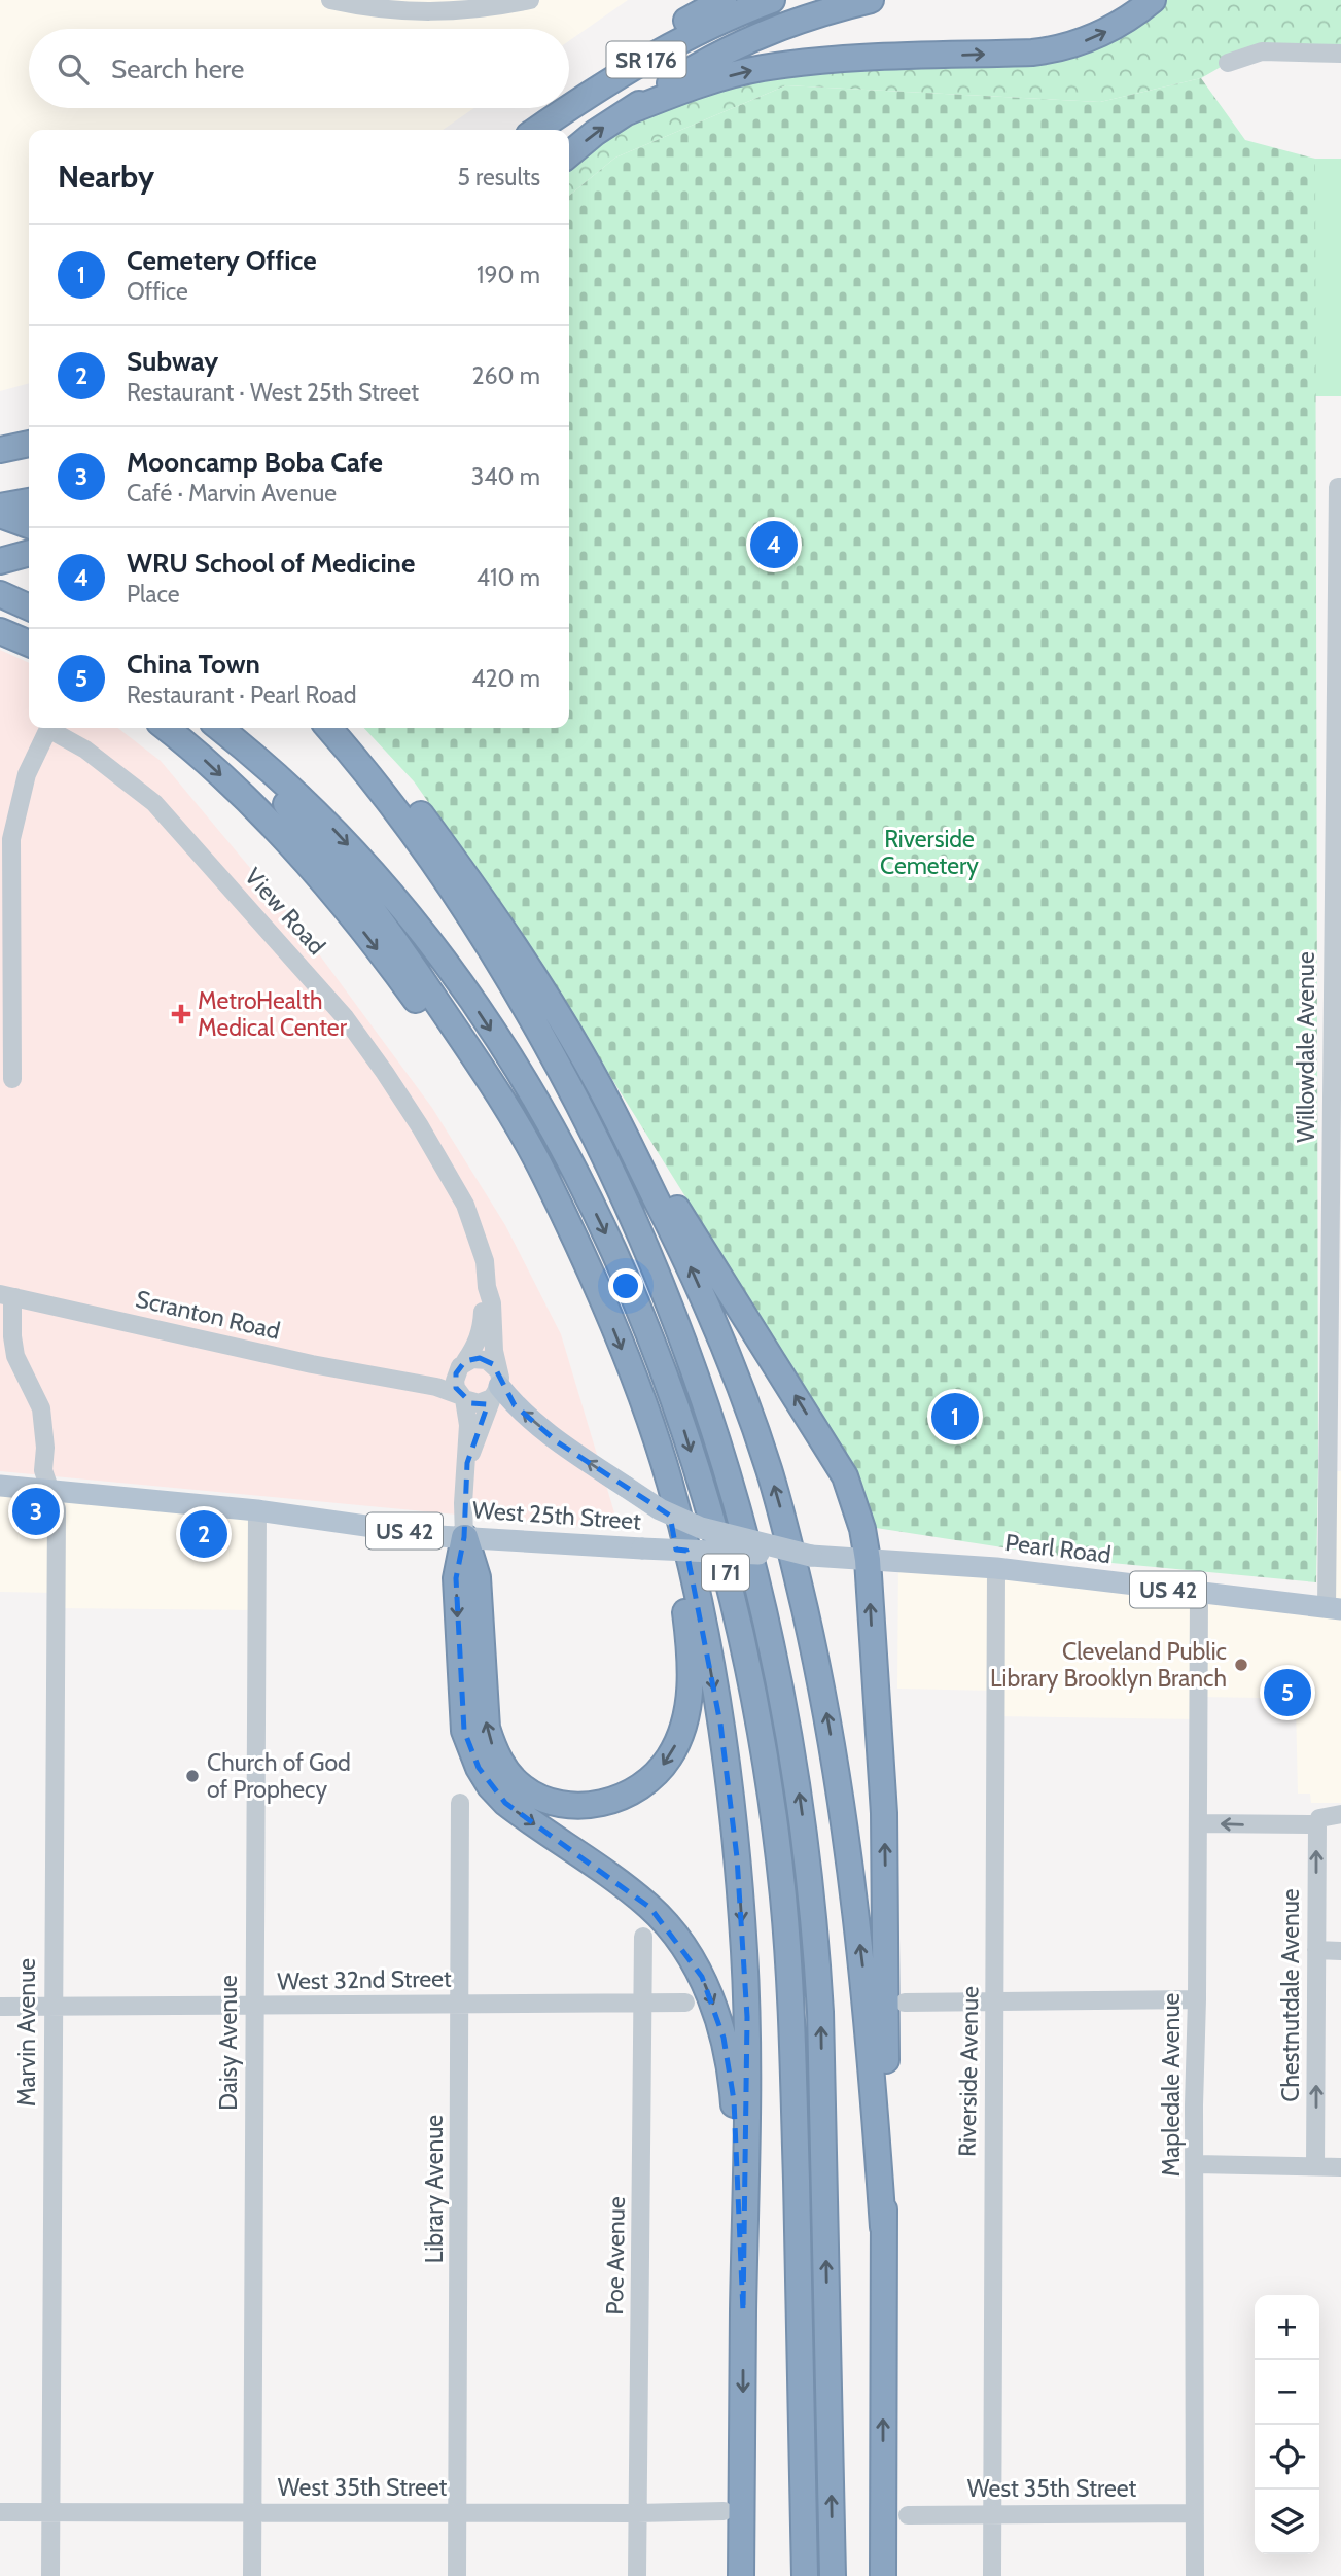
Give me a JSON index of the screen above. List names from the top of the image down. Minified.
{"streets":{"highway":["SR 176","I 71"],"main road":["West 25th Street","US 42","Pearl Road"],"street":["View Road","Willowdale Avenue","Scranton Road","West 32nd Street","Chestnutdale Avenue","Marvin Avenue","Daisy Avenue","Riverside Avenue","Mapledale Avenue","Library Avenue","Poe Avenue","West 35th Street"]},"crossings":[["View Road","Scranton Road"],["Willowdale Avenue","Pearl Road"],["Scranton Road","Marvin Avenue"],["West 25th Street","Pearl Road"],["West 25th Street","Marvin Avenue"],["West 25th Street","Daisy Avenue"],["Pearl Road","Riverside Avenue"],["Pearl Road","Mapledale Avenue"],["West 32nd Street","Marvin Avenue"],["West 32nd Street","Daisy Avenue"],["West 32nd Street","Library Avenue"],["West 32nd Street","Poe Avenue"],["Marvin Avenue","West 35th Street"],["Daisy Avenue","West 35th Street"],["Riverside Avenue","West 35th Street"],["Mapledale Avenue","West 35th Street"],["Library Avenue","West 35th Street"],["Poe Avenue","West 35th Street"]],"one_way":["Chestnutdale Avenue"],"parks":["Riverside Cemetery"],"places":{"health":["MetroHealth Medical Center"],"other":["Cleveland Public Library Brooklyn Branch","Church of God of Prophecy"]},"page":{"search":"Search here","heading":["Nearby","5 results"],"list":[{"mark":"1","name":"Cemetery Office","note":"Office","value":"190 m"},{"mark":"2","name":"Subway","note":"Restaurant · West 25th Street","value":"260 m"},{"mark":"3","name":"Mooncamp Boba Cafe","note":"Café · Marvin Avenue","value":"340 m"},{"mark":"4","name":"WRU School of Medicine","note":"Place","value":"410 m"},{"mark":"5","name":"China Town","note":"Restaurant · Pearl Road","value":"420 m"}],"pins":["4","1","3","2","5"],"map_buttons":["+","−"]}}
